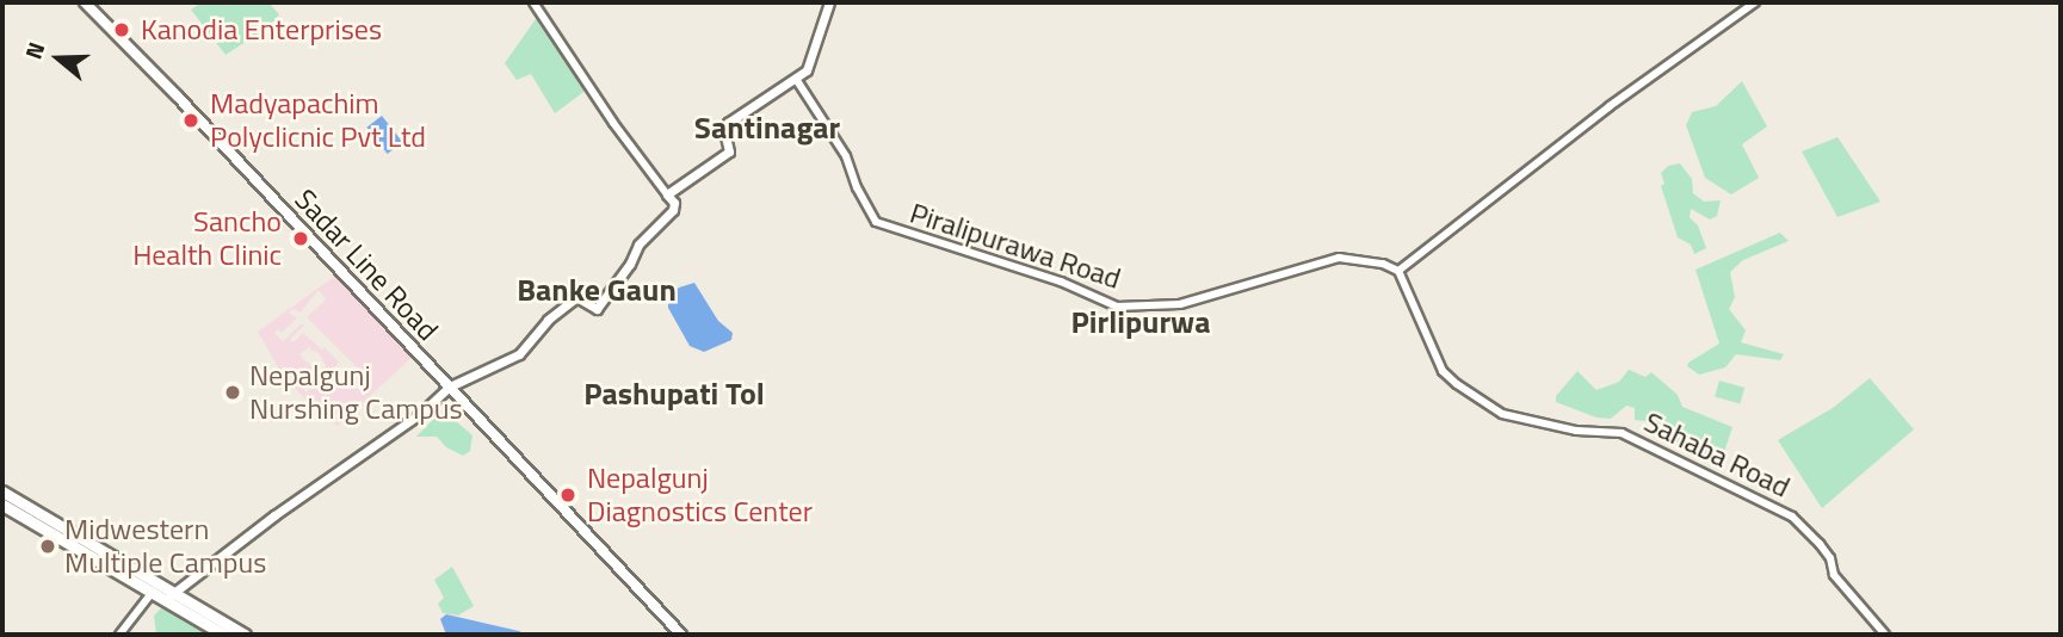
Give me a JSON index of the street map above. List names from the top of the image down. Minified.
{"streets":{"main road":["Sadar Line Road"],"street":["Piralipurawa Road","Sahaba Road"]},"crossings":[["Piralipurawa Road","Sahaba Road"]],"districts":["Santinagar","Banke Gaun","Pirlipurwa","Pashupati Tol"],"places":["Kanodia Enterprises","Madyapachim Polyclicnic Pvt Ltd","Sancho Health Clinic","Nepalgunj Nurshing Campus","Nepalgunj Diagnostics Center","Midwestern Multiple Campus"],"north":"left"}
